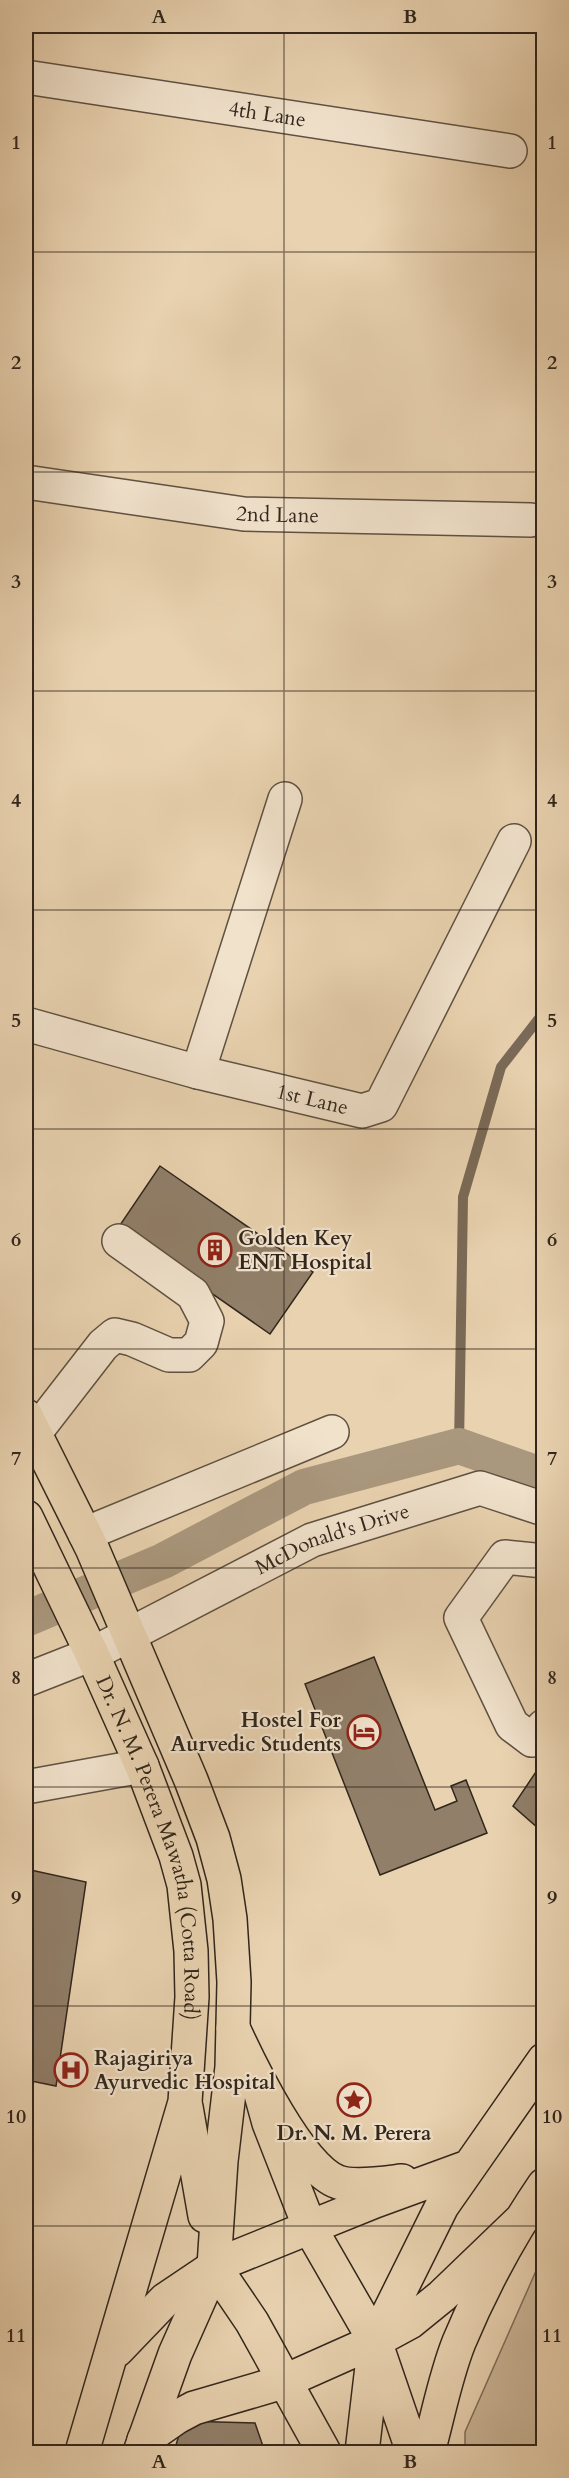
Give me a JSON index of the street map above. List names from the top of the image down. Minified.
{"streets":{"main road":["Dr. N. M. Perera Mawatha (Cotta Road)"],"street":["4th Lane","2nd Lane","1st Lane","McDonald's Drive"]},"crossings":[["McDonald's Drive","Dr. N. M. Perera Mawatha (Cotta Road)"]],"places":{"building":["Golden Key ENT Hospital"],"hotel":["Hostel For Aurvedic Students"],"hospital":["Rajagiriya Ayurvedic Hospital"],"place":["Dr. N. M. Perera"]},"grid":{"columns":["A","B"],"rows":["1","2","3","4","5","6","7","8","9","10","11"]}}
